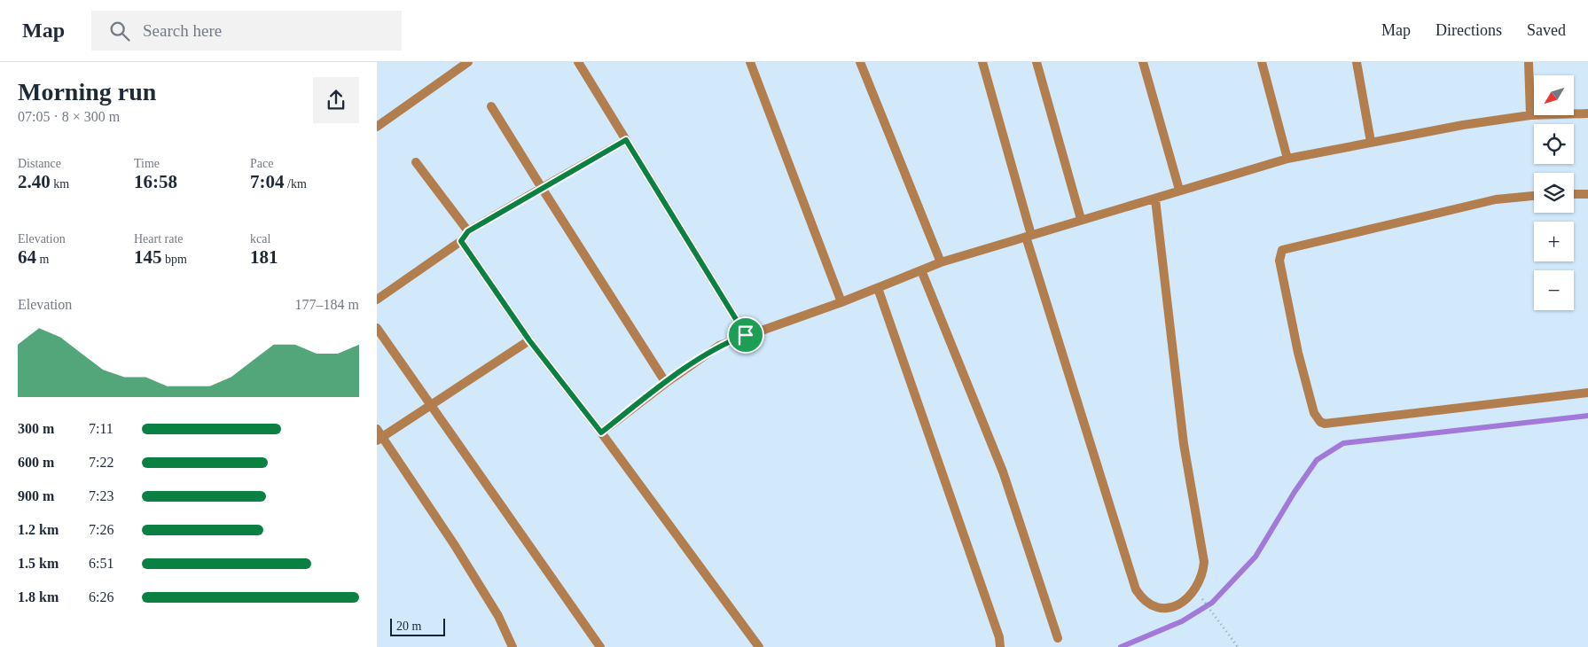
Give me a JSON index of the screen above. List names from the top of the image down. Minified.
{"scale_bar":"20 m","north":"bottom left","page":{"header":"Map","search":"Search here","nav":["Map","Directions","Saved"],"heading":["Morning run","07:05 · 8 × 300 m"],"map_buttons":["+","−"],"stats":[["Distance","2.40 km"],["Time","16:58"],["Pace","7:04 /km"],["Elevation","64 m"],["Heart rate","145 bpm"],["kcal","181"]],"chart":["Elevation","177–184 m"],"list":[{"name":"300 m","note":"7:11"},{"name":"600 m","note":"7:22"},{"name":"900 m","note":"7:23"},{"name":"1.2 km","note":"7:26"},{"name":"1.5 km","note":"6:51"},{"name":"1.8 km","note":"6:26"}],"scale":"20 m"}}
